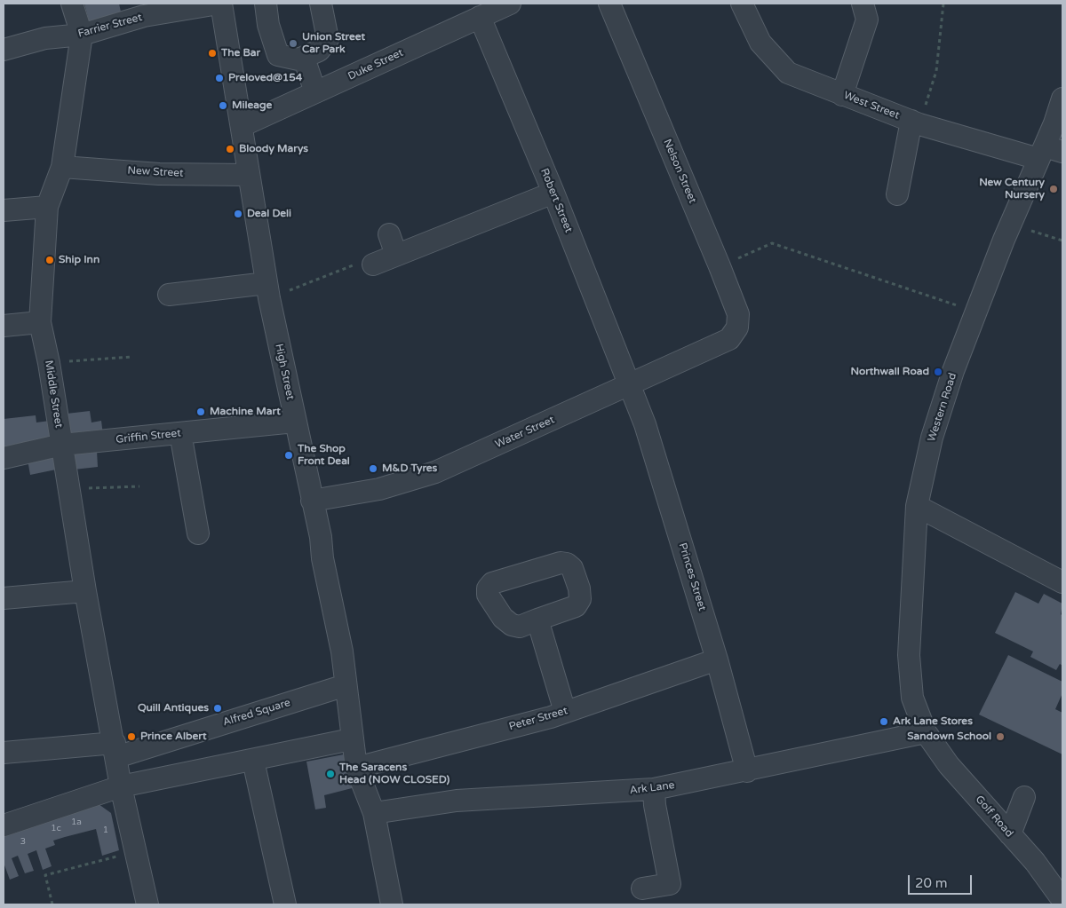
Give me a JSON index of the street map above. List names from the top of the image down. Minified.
{"streets":{"street":["Farrier Street","Duke Street","West Street","Nelson Street","New Street","Robert Street","High Street","Middle Street","Western Road","Water Street","Griffin Street","Princes Street","Alfred Square","Peter Street","Ark Lane","Golf Road"]},"crossings":[["Farrier Street","High Street"],["Farrier Street","Middle Street"],["Duke Street","Robert Street"],["Duke Street","High Street"],["West Street","Western Road"],["Nelson Street","Water Street"],["New Street","High Street"],["New Street","Middle Street"],["Robert Street","Water Street"],["Robert Street","Princes Street"],["High Street","Water Street"],["High Street","Griffin Street"],["High Street","Alfred Square"],["High Street","Peter Street"],["High Street","Ark Lane"],["Middle Street","Griffin Street"],["Middle Street","Alfred Square"],["Western Road","Ark Lane"],["Western Road","Golf Road"],["Water Street","Princes Street"],["Princes Street","Peter Street"],["Princes Street","Ark Lane"],["Ark Lane","Golf Road"]],"places":["Union Street Car Park","The Bar","Preloved@154","Mileage","Bloody Marys","New Century Nursery","Deal Deli","Ship Inn","Northwall Road","Machine Mart","The Shop Front Deal","M&D Tyres","Quill Antiques","Ark Lane Stores","Prince Albert","Sandown School","The Saracens Head (NOW CLOSED)"],"house_numbers":["1a","1c","1","3"],"scale_bar":"20 m"}
